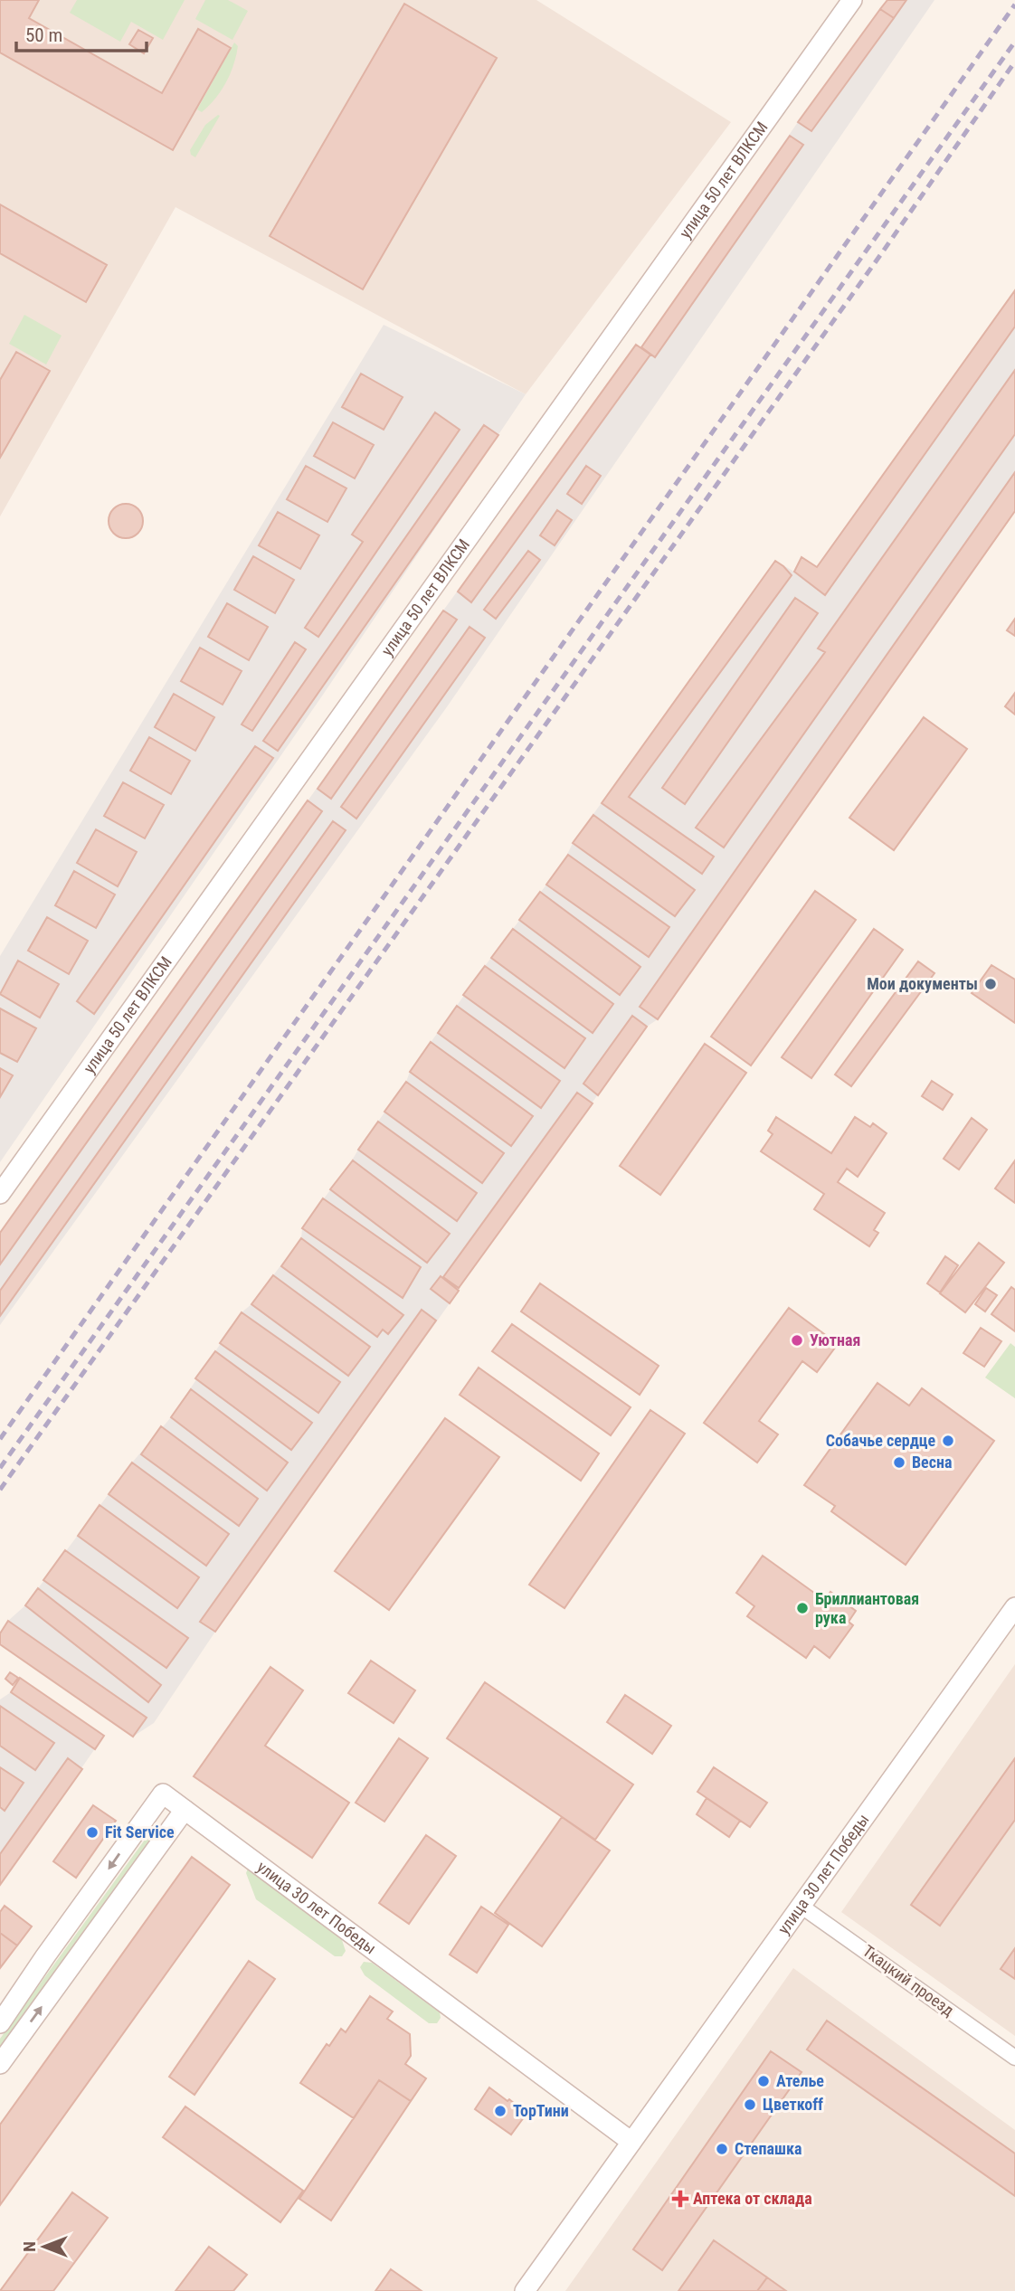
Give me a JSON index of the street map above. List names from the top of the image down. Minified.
{"streets":{"street":["улица 50 лет ВЛКСМ","улица 30 лет Победы","Ткацкий проезд"]},"crossings":[["улица 30 лет Победы","Ткацкий проезд"]],"places":{"other":["Мои документы","Уютная","Собачье сердце","Весна","Бриллиантовая рука","Fit Service","Ателье","Цветкоff","ТорТини","Степашка"],"health":["Аптека от склада"]},"scale_bar":"50 m","north":"left"}
